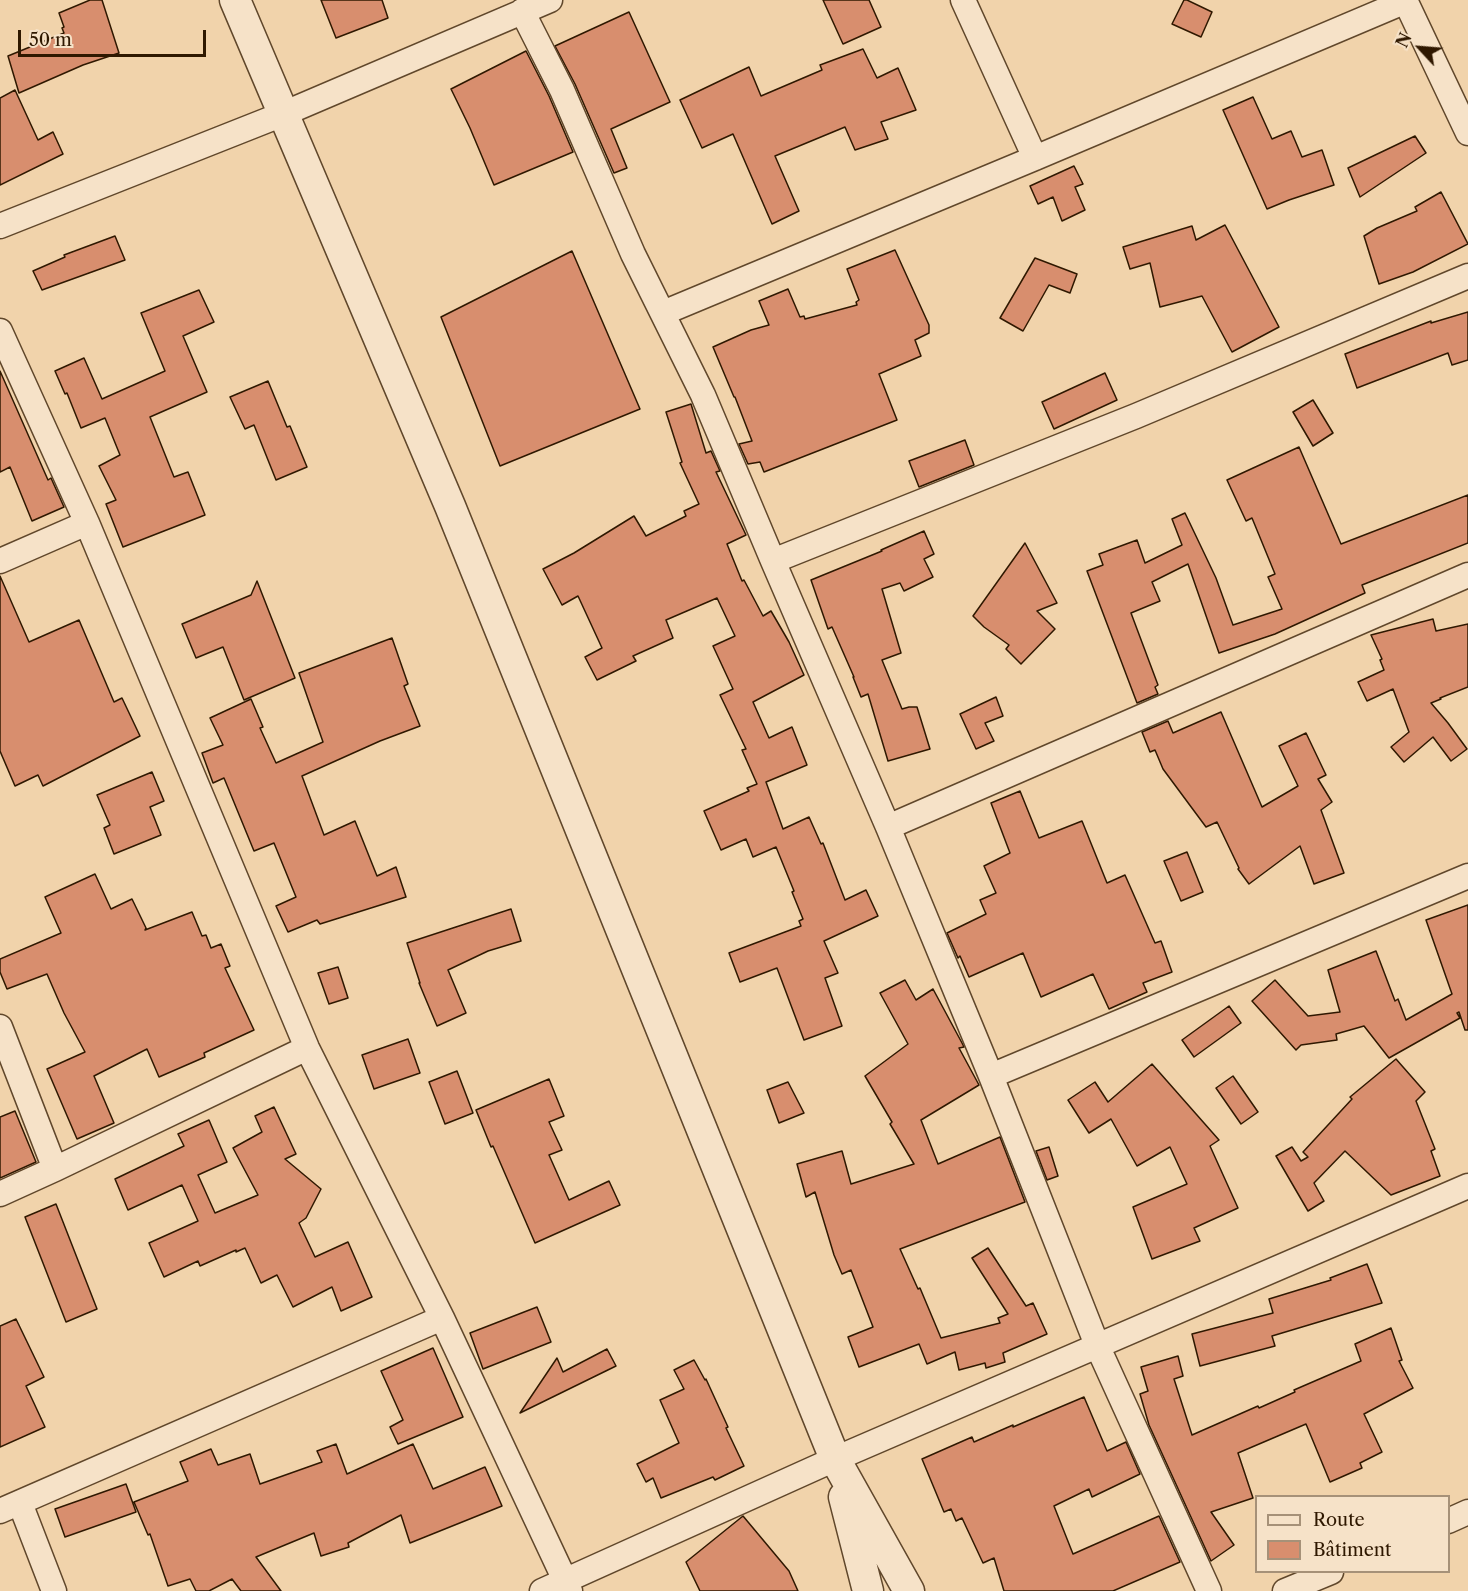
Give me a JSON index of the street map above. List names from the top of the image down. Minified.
{"legend":["Route","Bâtiment"],"scale_bar":"50 m","north":"top left"}
